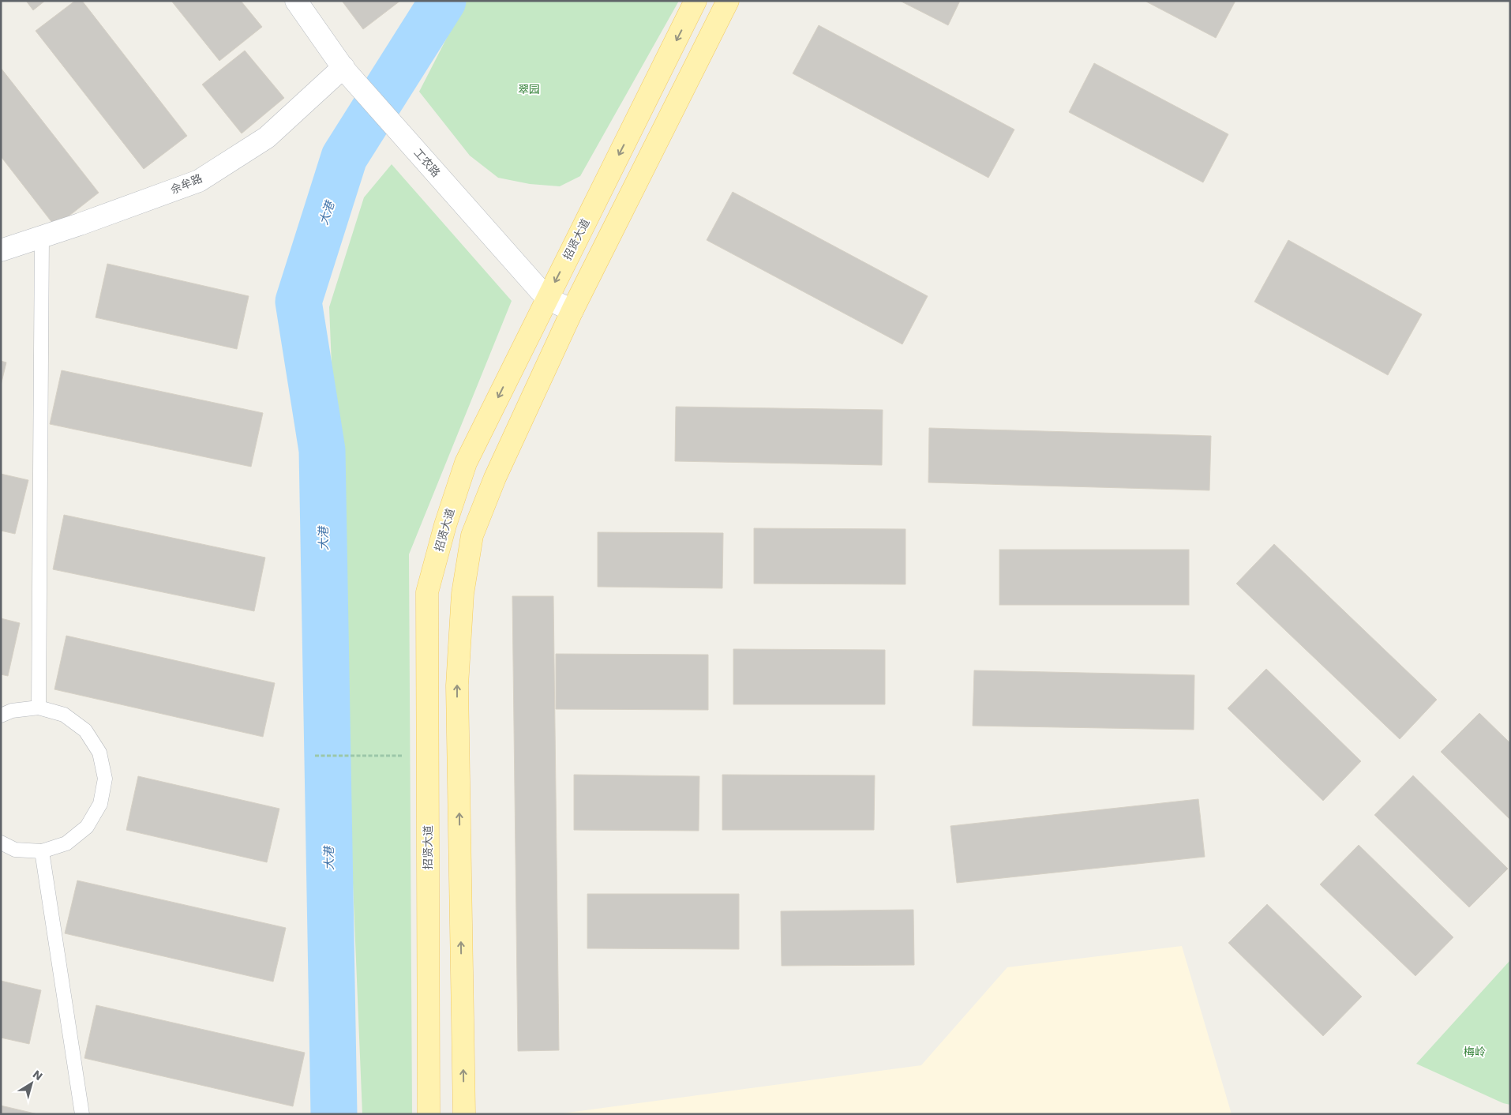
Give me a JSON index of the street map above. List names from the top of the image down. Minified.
{"streets":{"main road":["招贤大道"],"street":["工农路","佘牟路"]},"crossings":[["工农路","佘牟路"],["工农路","招贤大道"]],"water":["大港"],"parks":["翠园","梅岭"],"north":"top right"}
